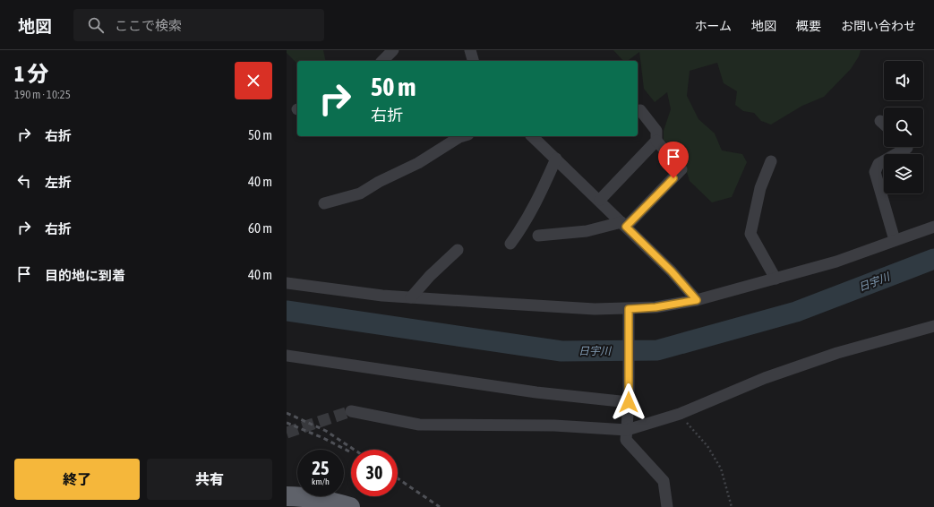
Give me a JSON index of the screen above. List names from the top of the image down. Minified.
{"water":["日宇川"],"page":{"header":"地図","search":"ここで検索","nav":["ホーム","地図","概要","お問い合わせ"],"heading":["1 分","190 m · 10:25"],"turn":["50 m","右折"],"list":[{"name":"右折","value":"50 m"},{"name":"左折","value":"40 m"},{"name":"右折","value":"60 m"},{"name":"目的地に到着","value":"40 m"}],"speed":"25 km/h","limit":"30","buttons":["終了","共有"]}}
